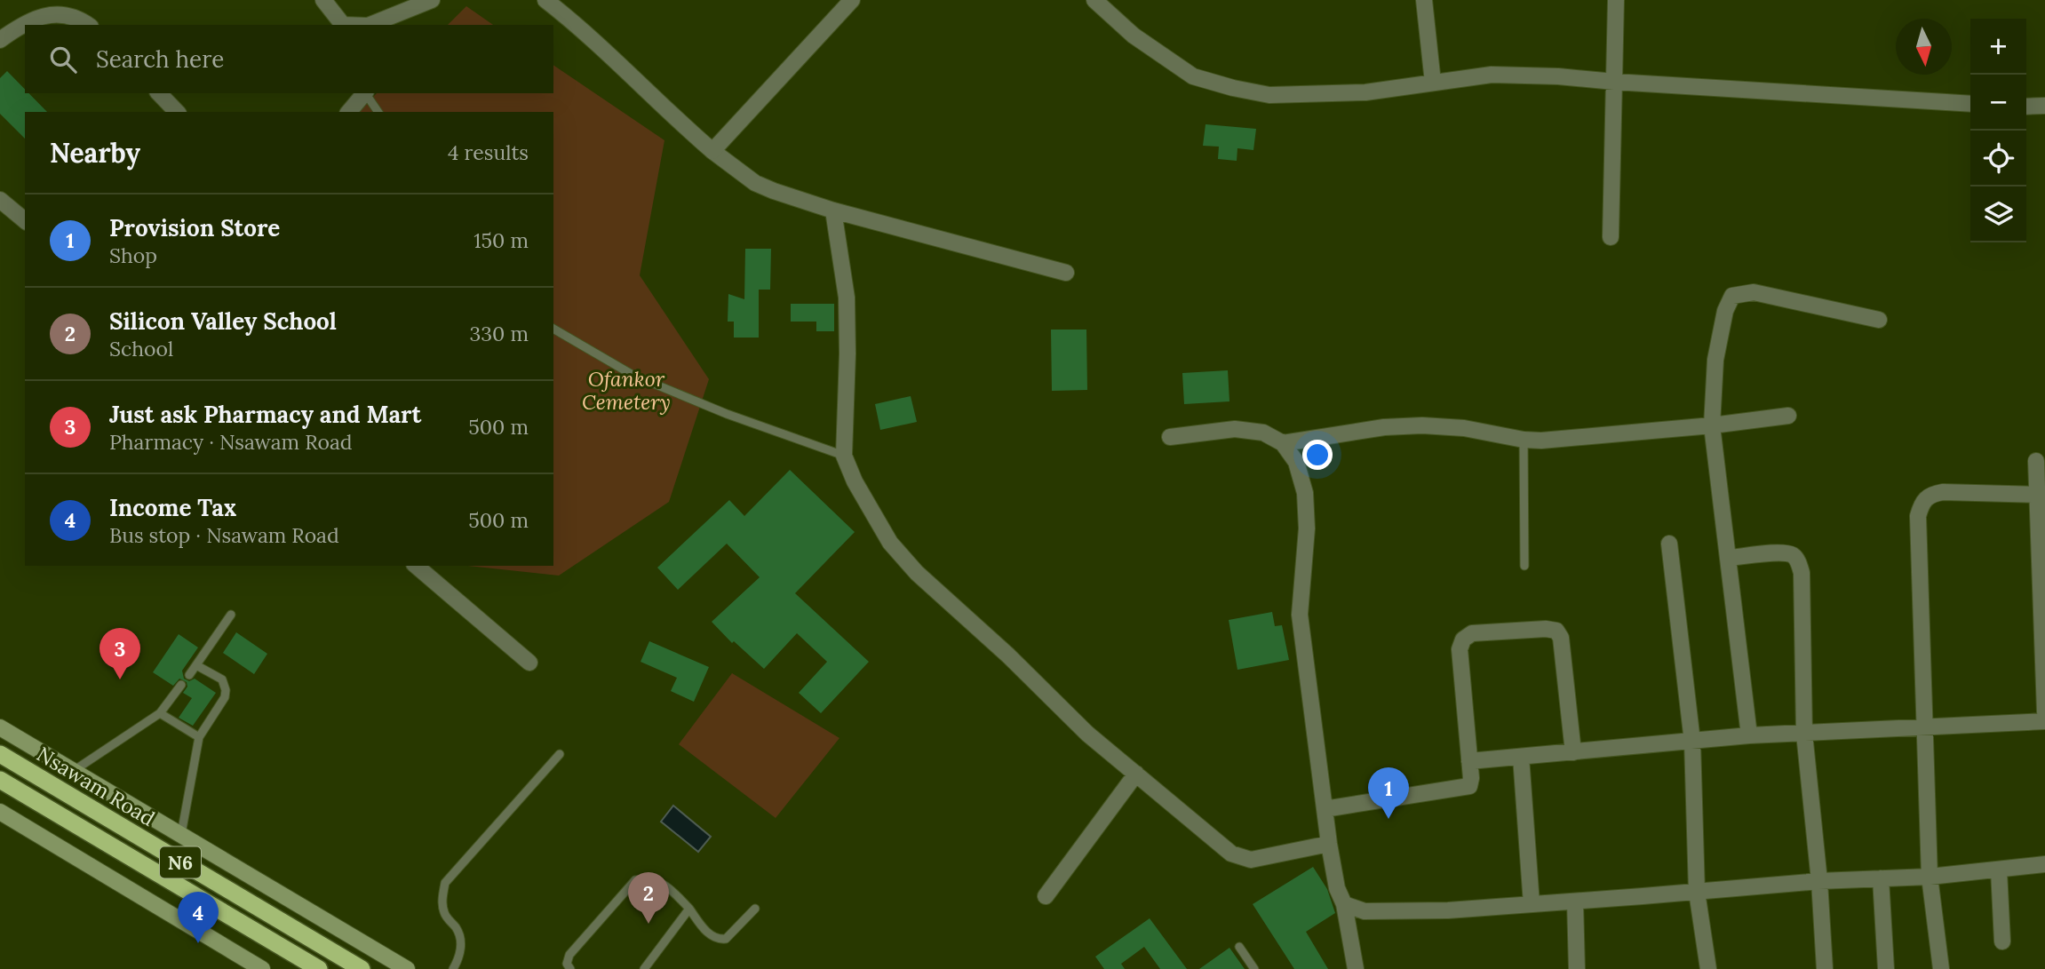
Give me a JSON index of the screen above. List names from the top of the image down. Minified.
{"streets":{"highway":["Nsawam Road","N6"]},"parks":["Ofankor Cemetery"],"north":"bottom","page":{"map_buttons":["+","−"],"search":"Search here","heading":["Nearby","4 results"],"list":[{"mark":"1","name":"Provision Store","note":"Shop","value":"150 m"},{"mark":"2","name":"Silicon Valley School","note":"School","value":"330 m"},{"mark":"3","name":"Just ask Pharmacy and Mart","note":"Pharmacy · Nsawam Road","value":"500 m"},{"mark":"4","name":"Income Tax","note":"Bus stop · Nsawam Road","value":"500 m"}],"pins":["3","1","2","4"]}}
